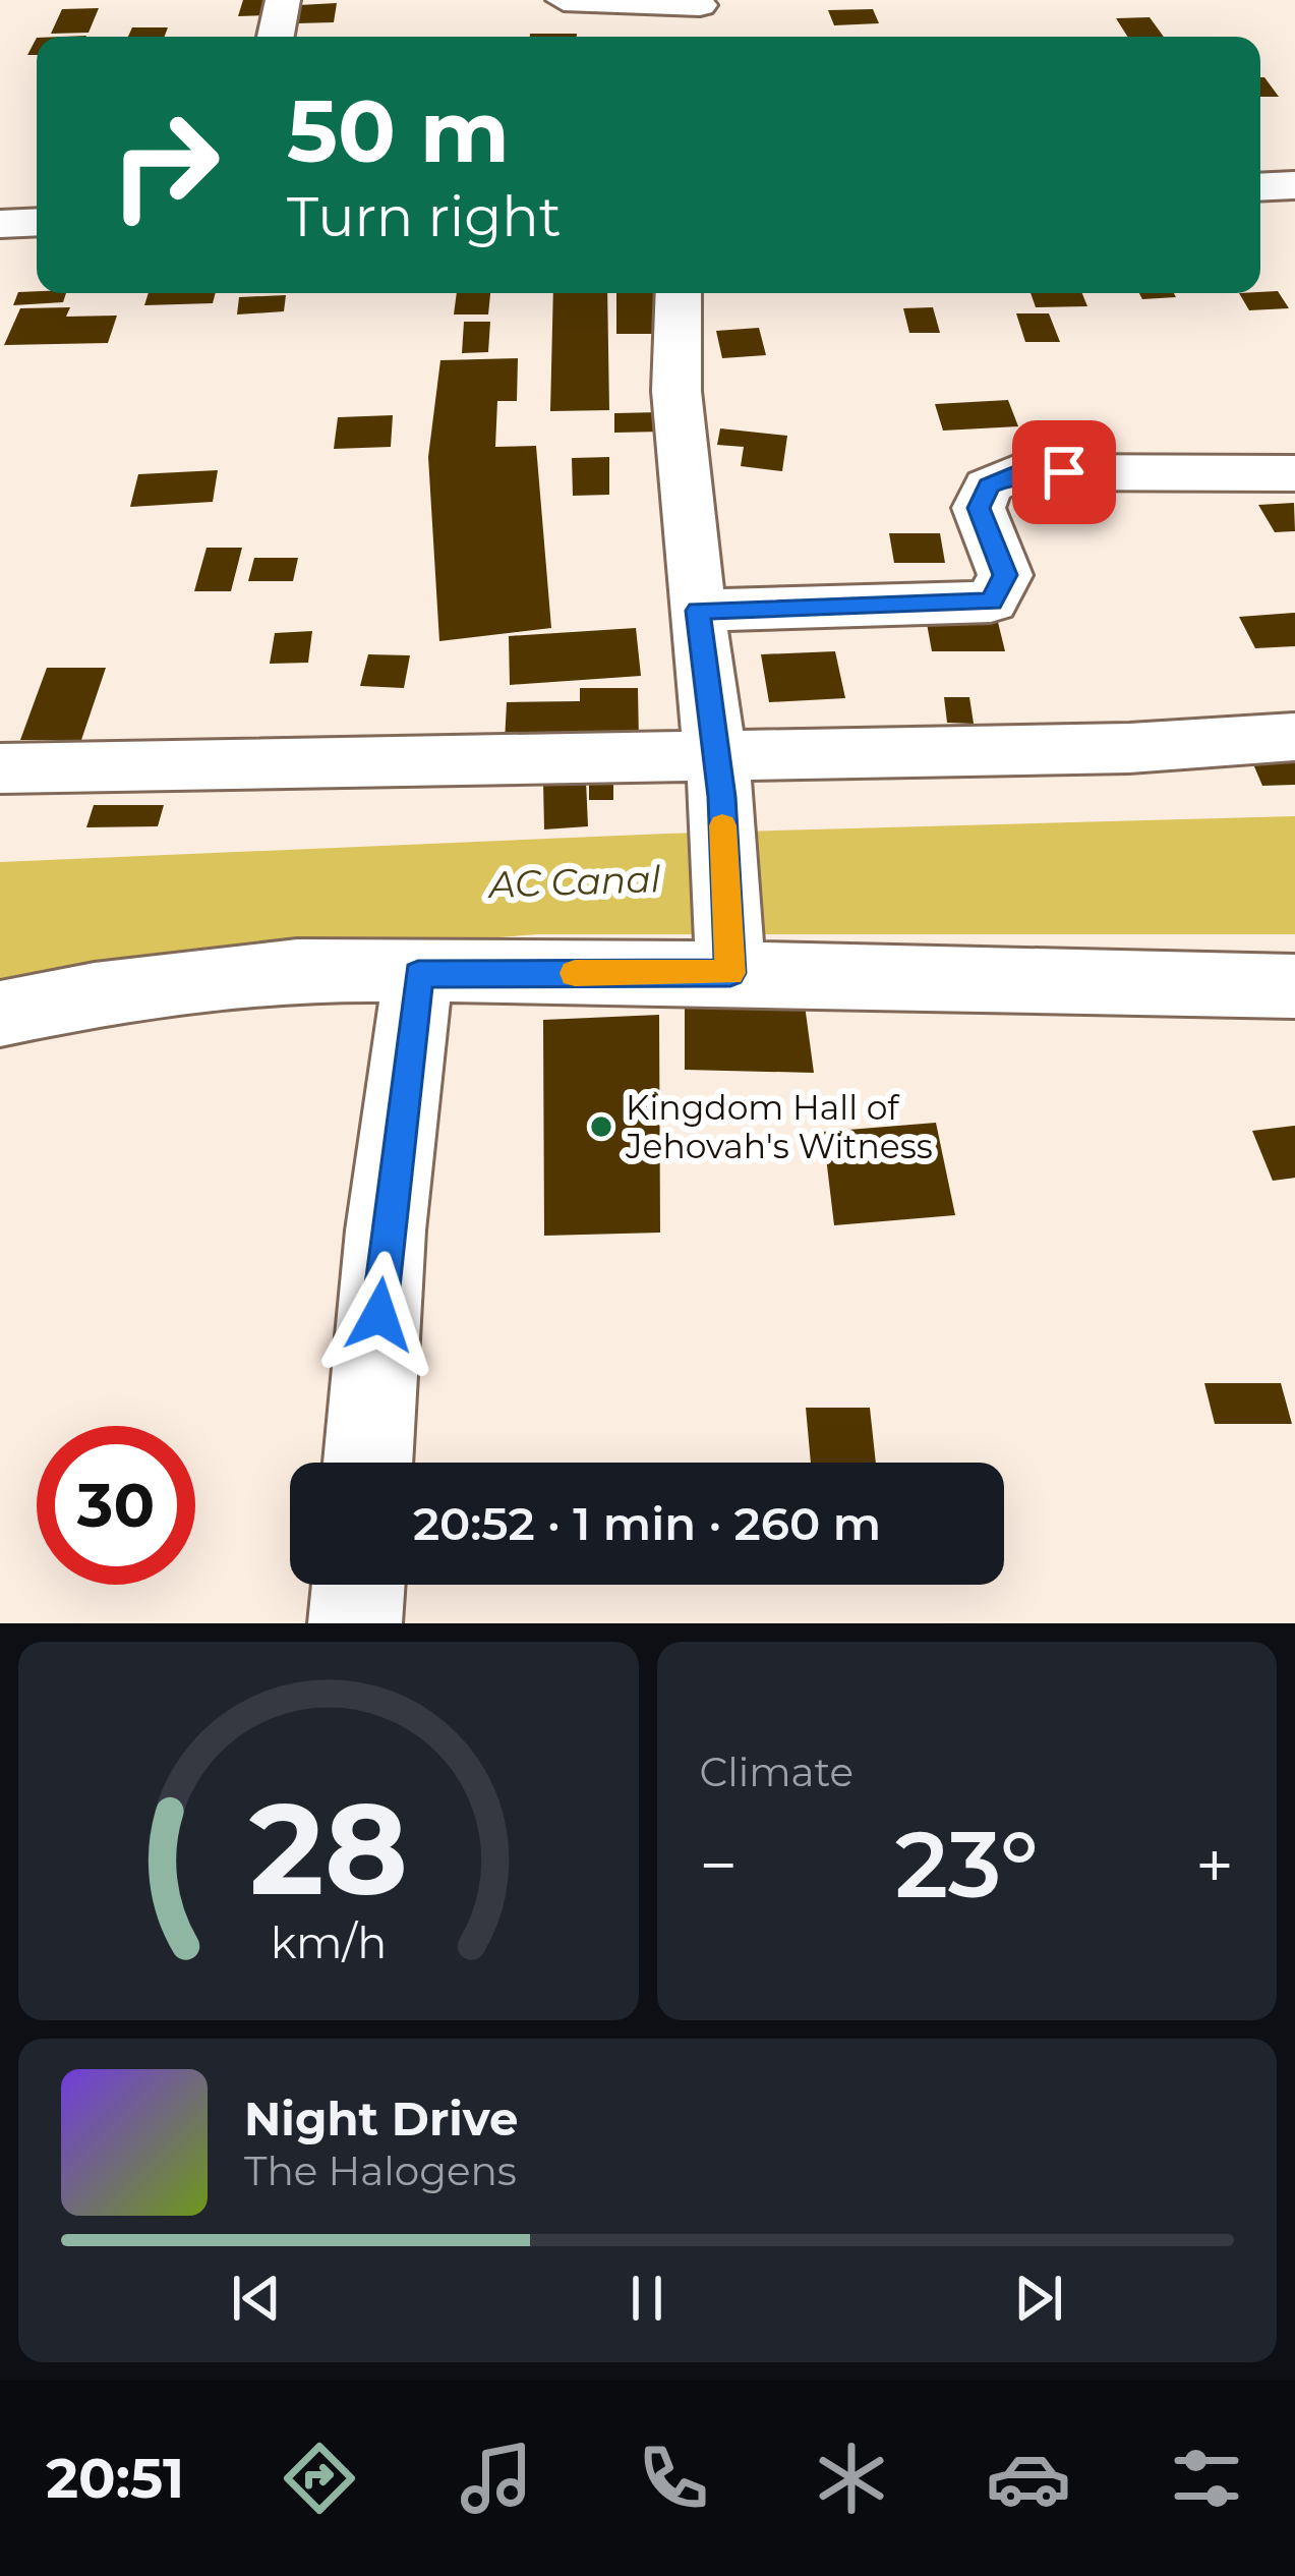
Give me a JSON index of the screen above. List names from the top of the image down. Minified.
{"water":["AC Canal"],"places":["Kingdom Hall of Jehovah's Witness"],"page":{"turn":["50 m","Turn right"],"limit":"30","trip":"20:52 · 1 min · 260 m","tile":"Climate","heat":["−","23°","+"],"song":["Night Drive","The Halogens"],"tabs":"20:51","gauge":["28","km/h"]}}
